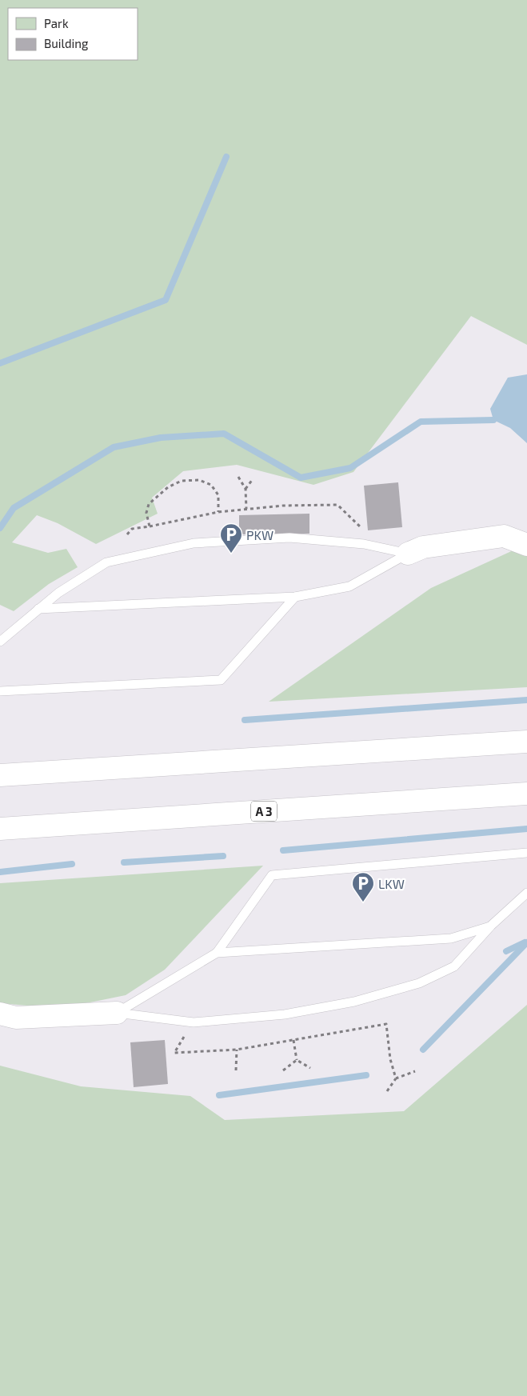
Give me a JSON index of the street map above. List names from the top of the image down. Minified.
{"streets":{"highway":["A 3"]},"places":{"parking":["PKW","LKW"]},"legend":["Park","Building"]}
